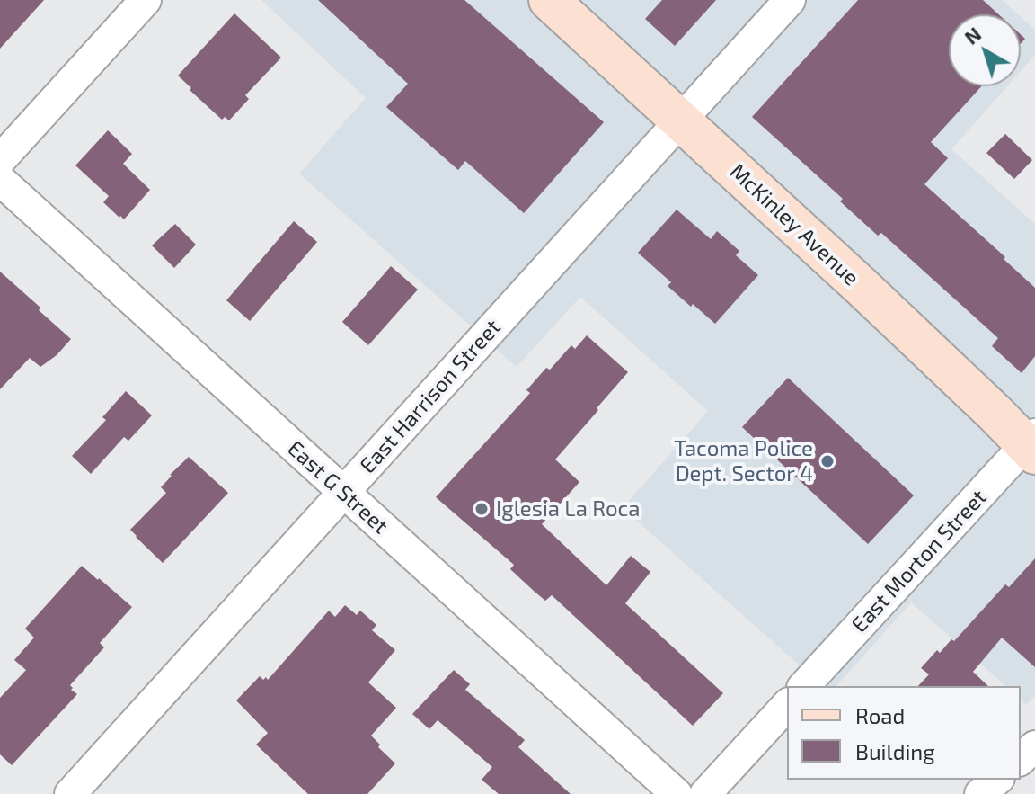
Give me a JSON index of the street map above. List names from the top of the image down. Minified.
{"streets":{"street":["McKinley Avenue","East Harrison Street","East G Street","East Morton Street"]},"crossings":[["McKinley Avenue","East Harrison Street"],["McKinley Avenue","East Morton Street"],["East Harrison Street","East G Street"]],"places":["Tacoma Police Dept. Sector 4","Iglesia La Roca"],"legend":["Road","Building"],"north":"top left"}
